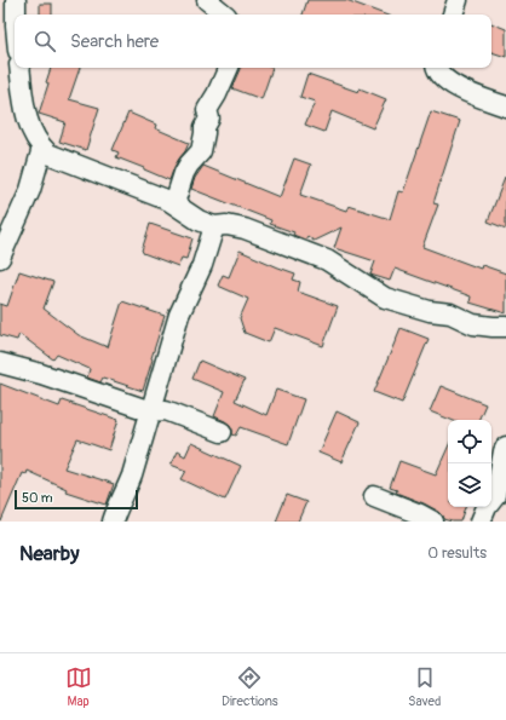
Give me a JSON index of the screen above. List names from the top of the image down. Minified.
{"scale_bar":"50 m","page":{"search":"Search here","scale":"50 m","heading":["Nearby","0 results"],"nav":["Map","Directions","Saved"]}}
